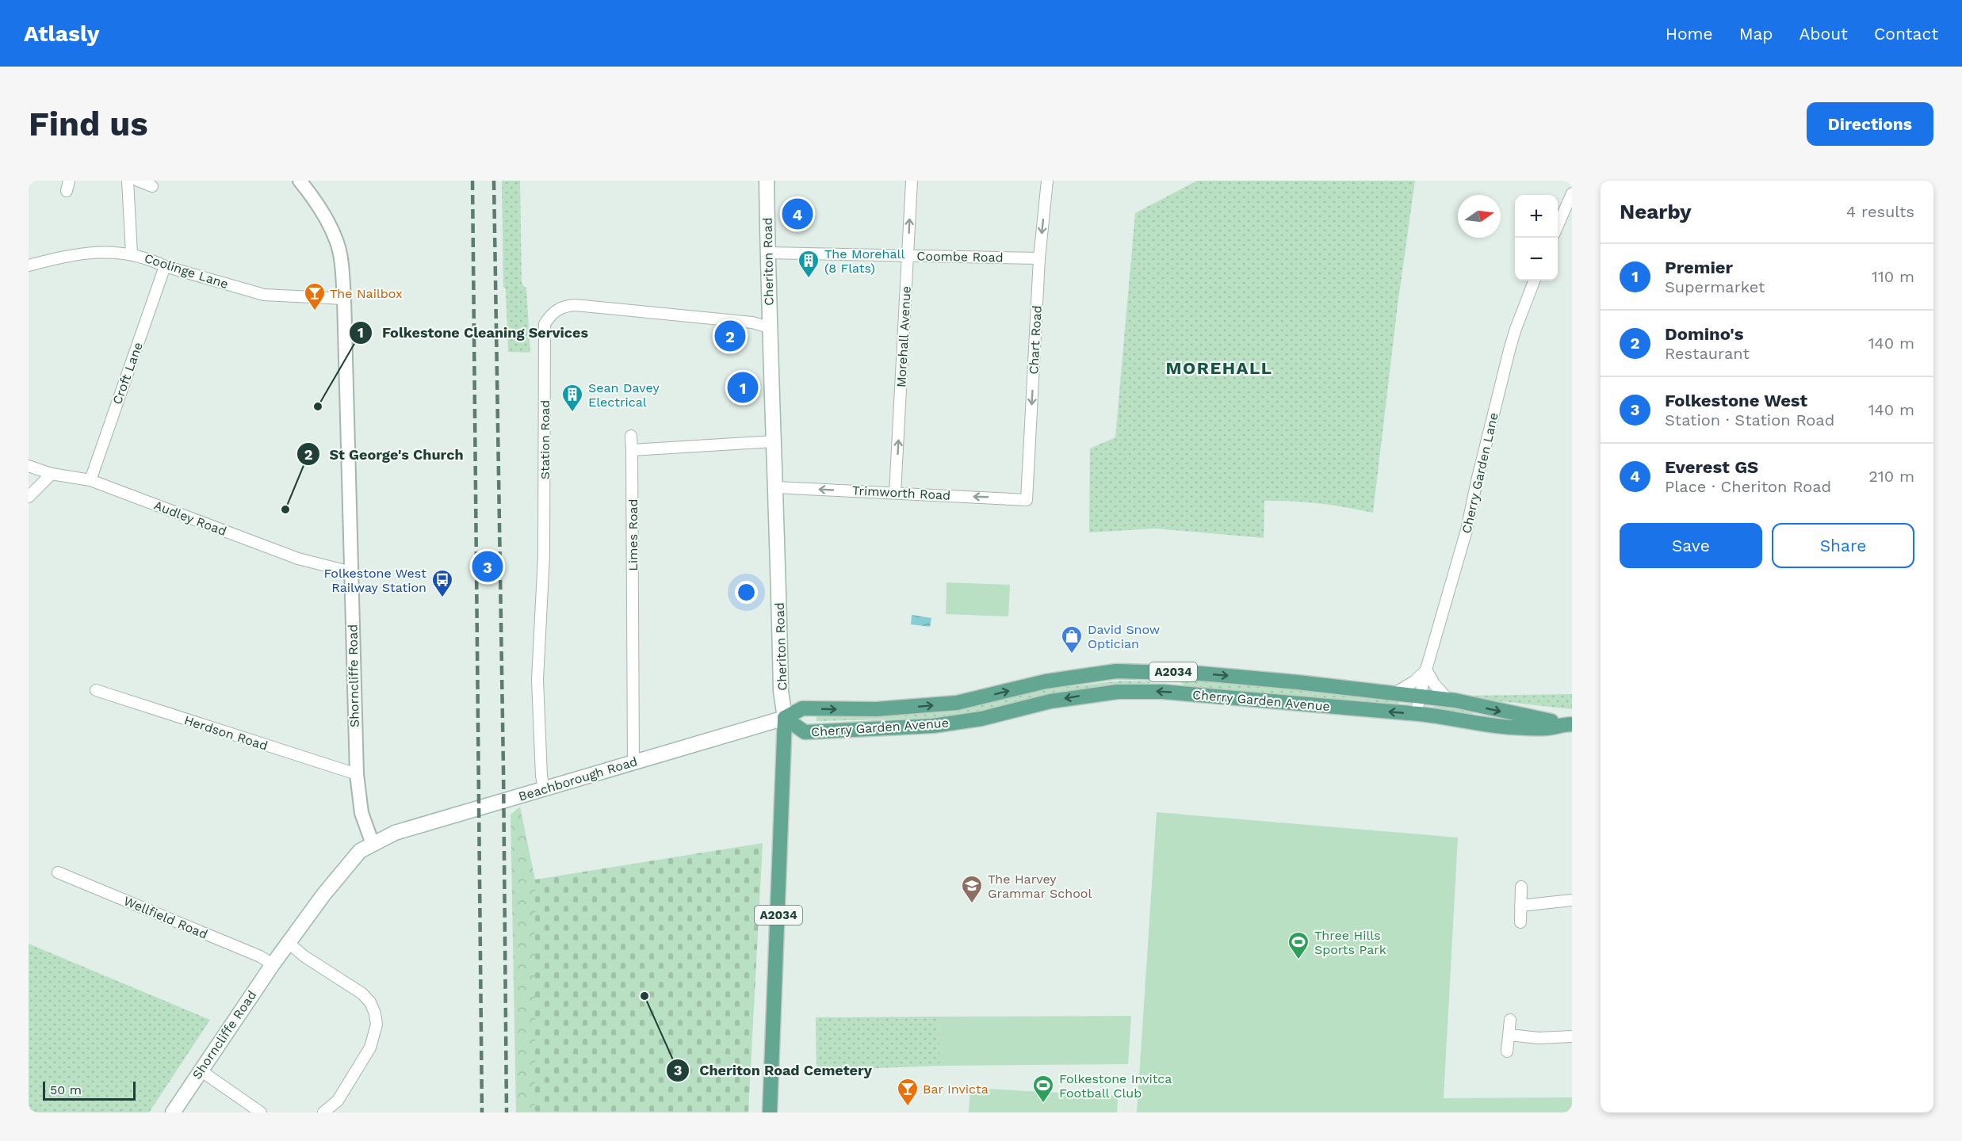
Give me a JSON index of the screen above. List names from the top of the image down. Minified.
{"streets":{"main road":["Cheriton Road","A2034","Shorncliffe Road","Cherry Garden Avenue","Beachborough Road"],"street":["Coombe Road","Coolinge Lane","Morehall Avenue","Chart Road","Croft Lane","Station Road","Cherry Garden Lane","Trimworth Road","Audley Road","Limes Road","Herdson Road","Wellfield Road"]},"crossings":[["Coombe Road","Cheriton Road"],["Coombe Road","Morehall Avenue"],["Coombe Road","Chart Road"],["Cheriton Road","Station Road"],["Cheriton Road","Trimworth Road"],["Cheriton Road","Cherry Garden Avenue"],["Cheriton Road","Beachborough Road"],["Coolinge Lane","Croft Lane"],["Coolinge Lane","Shorncliffe Road"],["Morehall Avenue","Trimworth Road"],["Chart Road","Trimworth Road"],["Croft Lane","Audley Road"],["Station Road","Beachborough Road"],["Cherry Garden Lane","Cherry Garden Avenue"],["Audley Road","Shorncliffe Road"],["Limes Road","Beachborough Road"],["Shorncliffe Road","Herdson Road"],["Shorncliffe Road","Beachborough Road"],["Shorncliffe Road","Wellfield Road"],["Cherry Garden Avenue","Beachborough Road"]],"one_way":["Morehall Avenue","Chart Road","Trimworth Road"],"districts":["MOREHALL"],"places":{"building":["The Morehall (8 Flats)","Sean Davey Electrical"],"bar":["The Nailbox","Bar Invicta"],"other":["Folkestone Cleaning Services","St George's Church","Cheriton Road Cemetery"],"bus stop":["Folkestone West Railway Station"],"shop":["David Snow Optician"],"school or university":["The Harvey Grammar School"],"sports":["Three Hills Sports Park","Folkestone Invitca Football Club"]},"scale_bar":"50 m","north":"right","page":{"header":"Atlasly","nav":["Home","Map","About","Contact"],"buttons":["Directions",["Save","Share"]],"title":"Find us","heading":["Nearby","4 results"],"map_buttons":["+","−"],"pins":["4","2","1","3"],"list":[{"mark":"1","name":"Premier","note":"Supermarket","value":"110 m"},{"mark":"2","name":"Domino's","note":"Restaurant","value":"140 m"},{"mark":"3","name":"Folkestone West","note":"Station · Station Road","value":"140 m"},{"mark":"4","name":"Everest GS","note":"Place · Cheriton Road","value":"210 m"}],"scale":"50 m"}}
